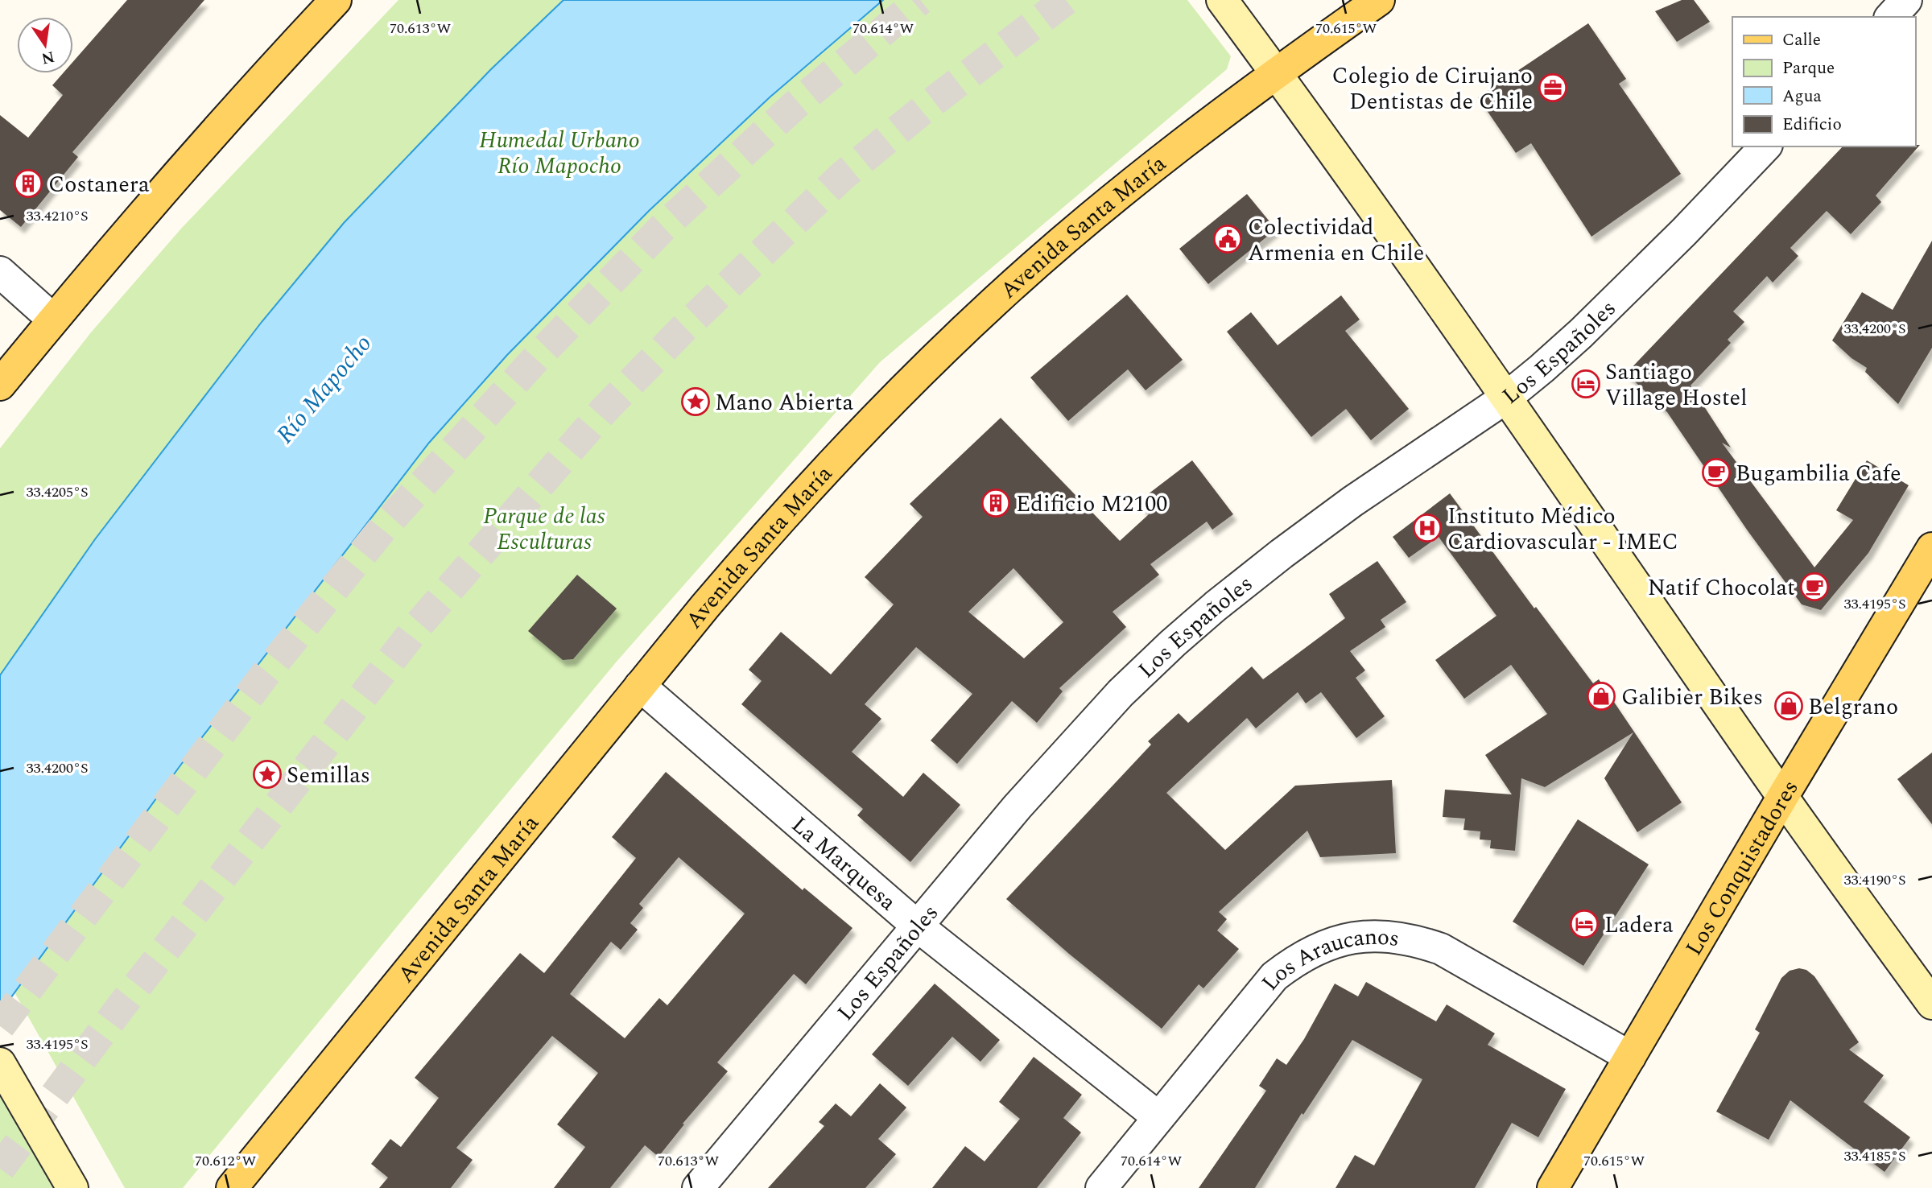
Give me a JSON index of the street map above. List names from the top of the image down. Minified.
{"streets":{"main road":["Avenida Santa María","Los Conquistadores"],"street":["Los Españoles","La Marquesa","Los Araucanos"]},"crossings":[["Avenida Santa María","La Marquesa"],["Los Españoles","La Marquesa"],["La Marquesa","Los Araucanos"],["Los Conquistadores","Los Araucanos"]],"water":["Río Mapocho"],"parks":["Humedal Urbano Río Mapocho","Parque de las Esculturas"],"places":{"office":["Colegio de Cirujano Dentistas de Chile"],"building":["Costanera","Edificio M2100"],"public building":["Colectividad Armenia en Chile"],"hotel":["Santiago Village Hostel","Ladera"],"place":["Mano Abierta","Semillas"],"cafe":["Bugambilia Cafe","Natif Chocolat"],"hospital":["Instituto Médico Cardiovascular - IMEC"],"shop":["Galibier Bikes","Belgrano"]},"legend":["Calle","Parque","Agua","Edificio"],"north":"bottom","coordinates":["70.613°W","70.614°W","70.615°W","33.4210°S","33.4200°S","33.4205°S","33.4195°S","33.4190°S","33.4185°S","70.612°W"]}
